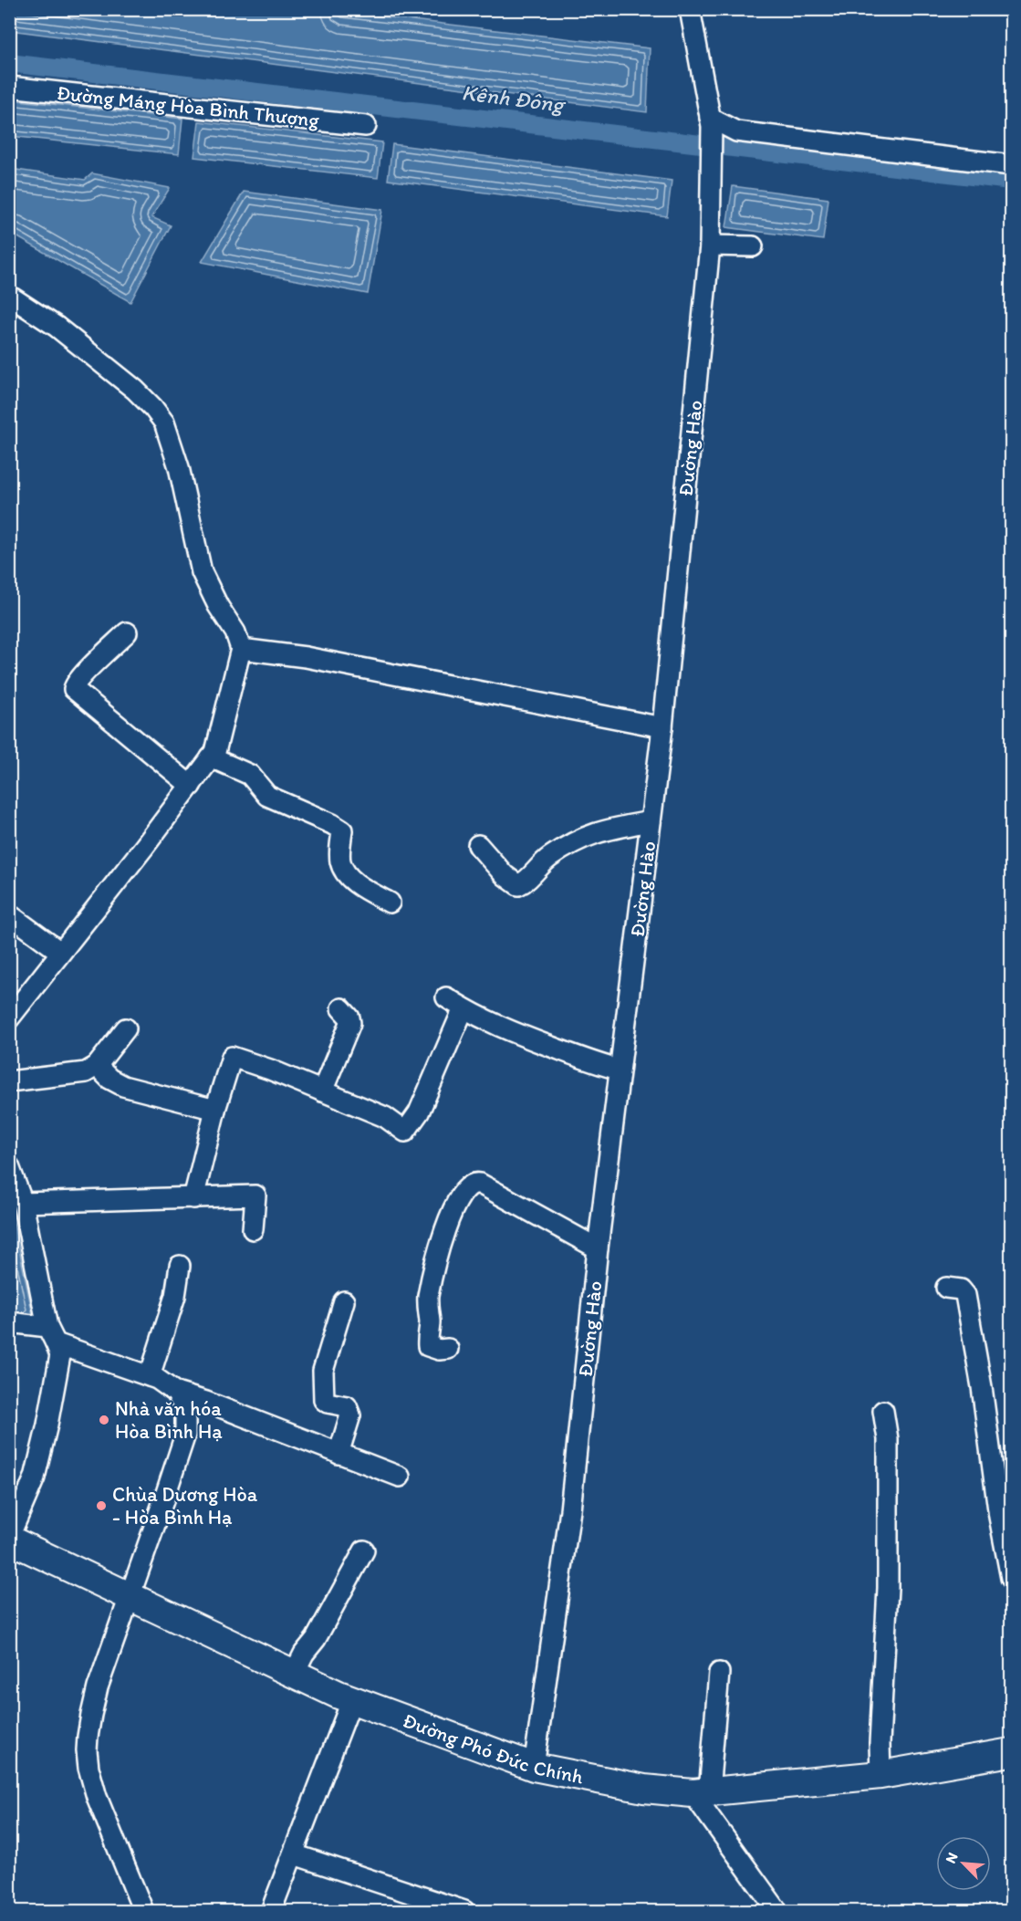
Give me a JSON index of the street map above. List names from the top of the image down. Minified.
{"streets":{"main road":["Đường Phó Đức Chính"],"street":["Đường Máng Hòa Bình Thượng","Đường Hào"]},"crossings":[["Đường Hào","Đường Phó Đức Chính"]],"water":["Kênh Đông"],"places":["Nhà văn hóa Hòa Bình Hạ","Chùa Dương Hòa - Hòa Bình Hạ"],"north":"top left"}
